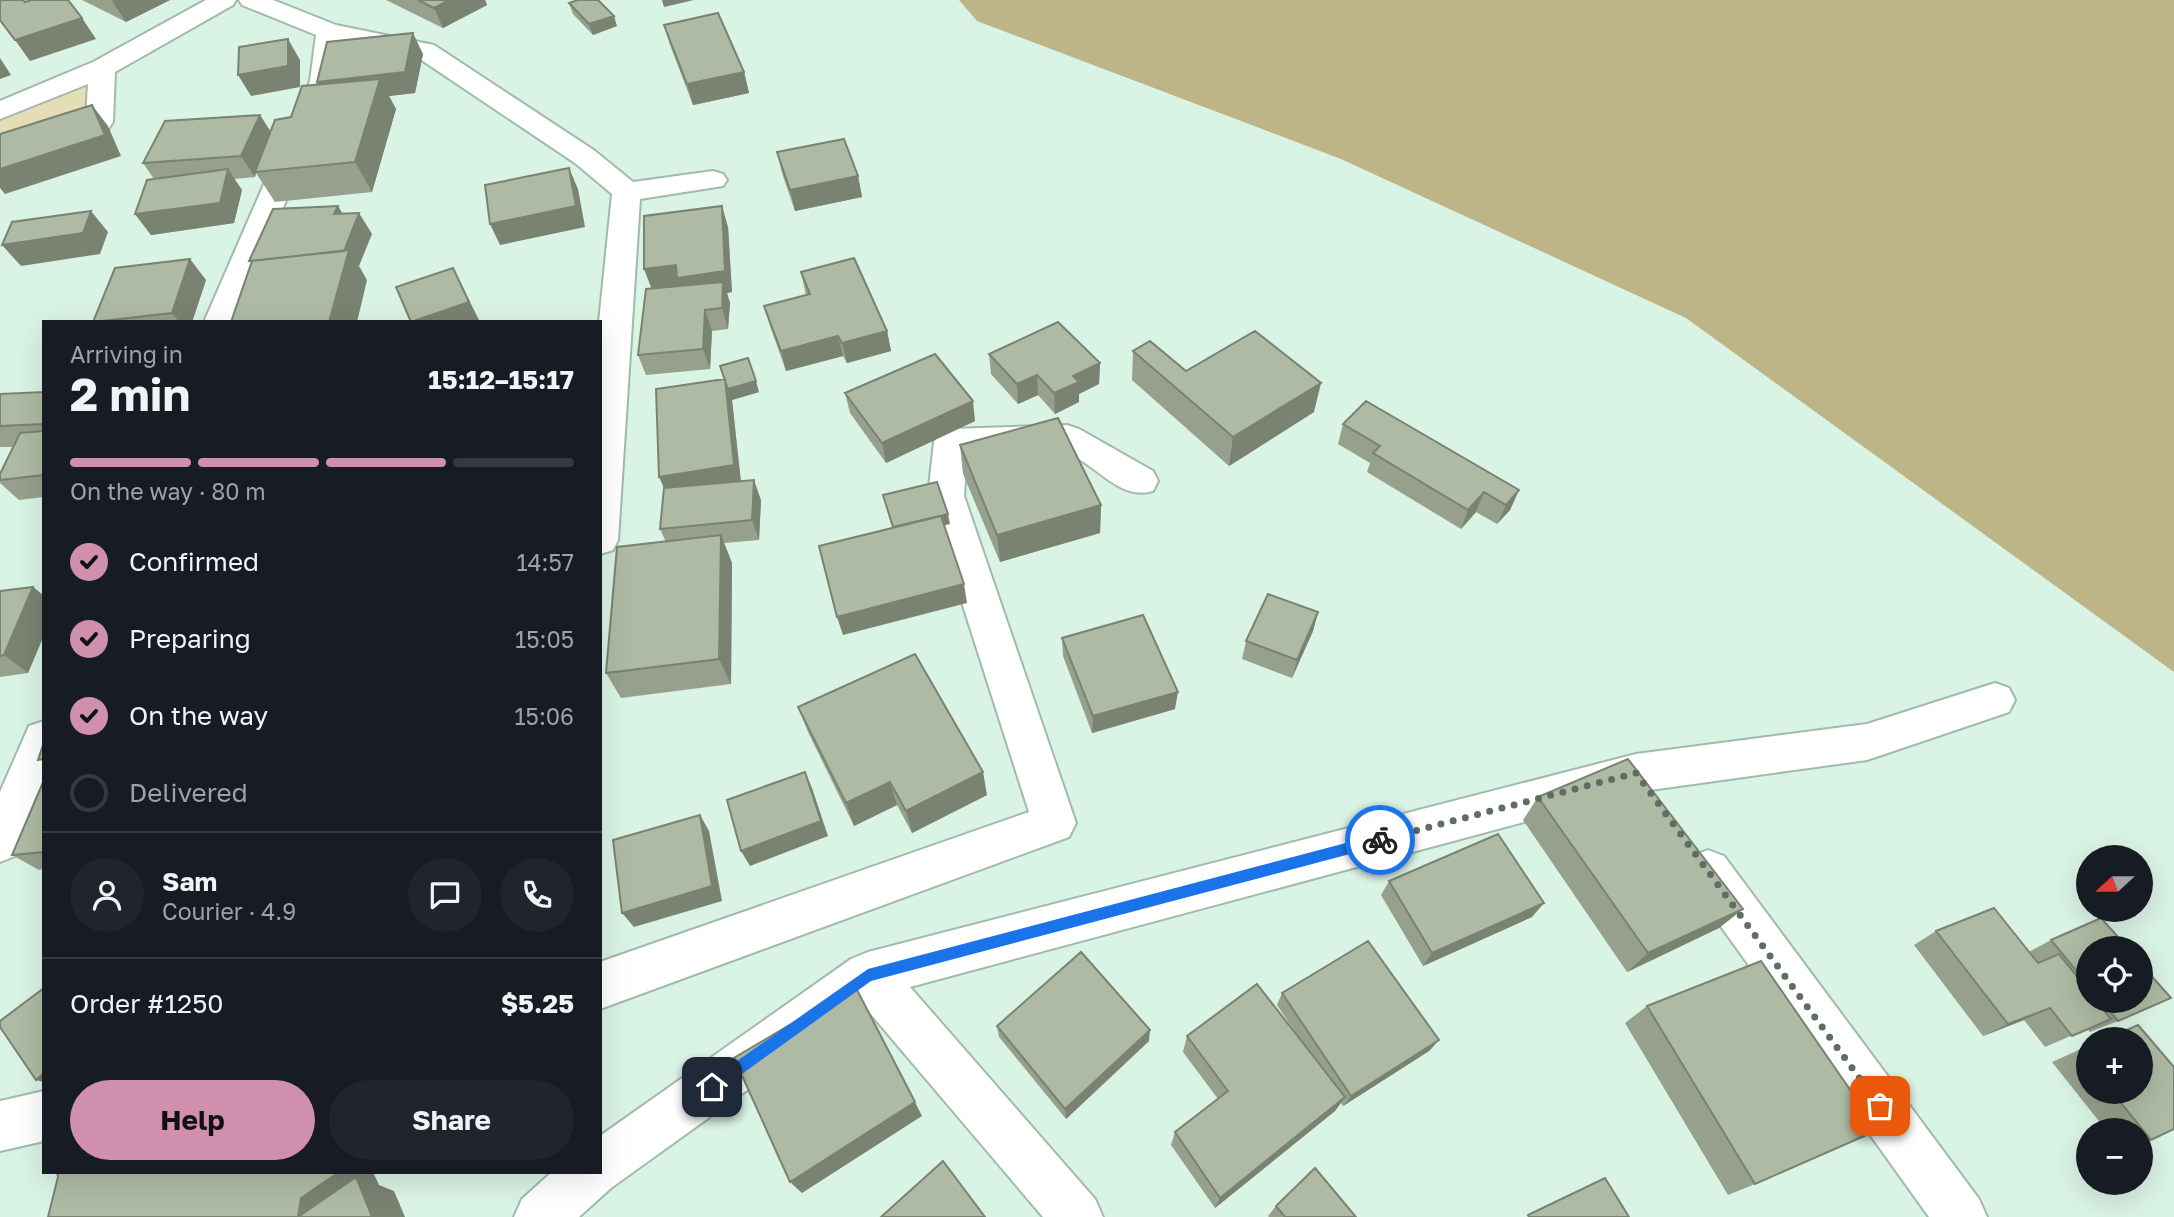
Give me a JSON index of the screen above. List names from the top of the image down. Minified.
{"north":"left","page":{"heading":["2 min","Arriving in","15:12–15:17"],"panel":["Sam","Courier · 4.9","Order #1250","$5.25"],"bar":"On the way · 80 m","list":[["Confirmed","14:57"],["Preparing","15:05"],["On the way","15:06"],"Delivered"],"map_buttons":["+","−"],"buttons":["Help","Share"]}}
